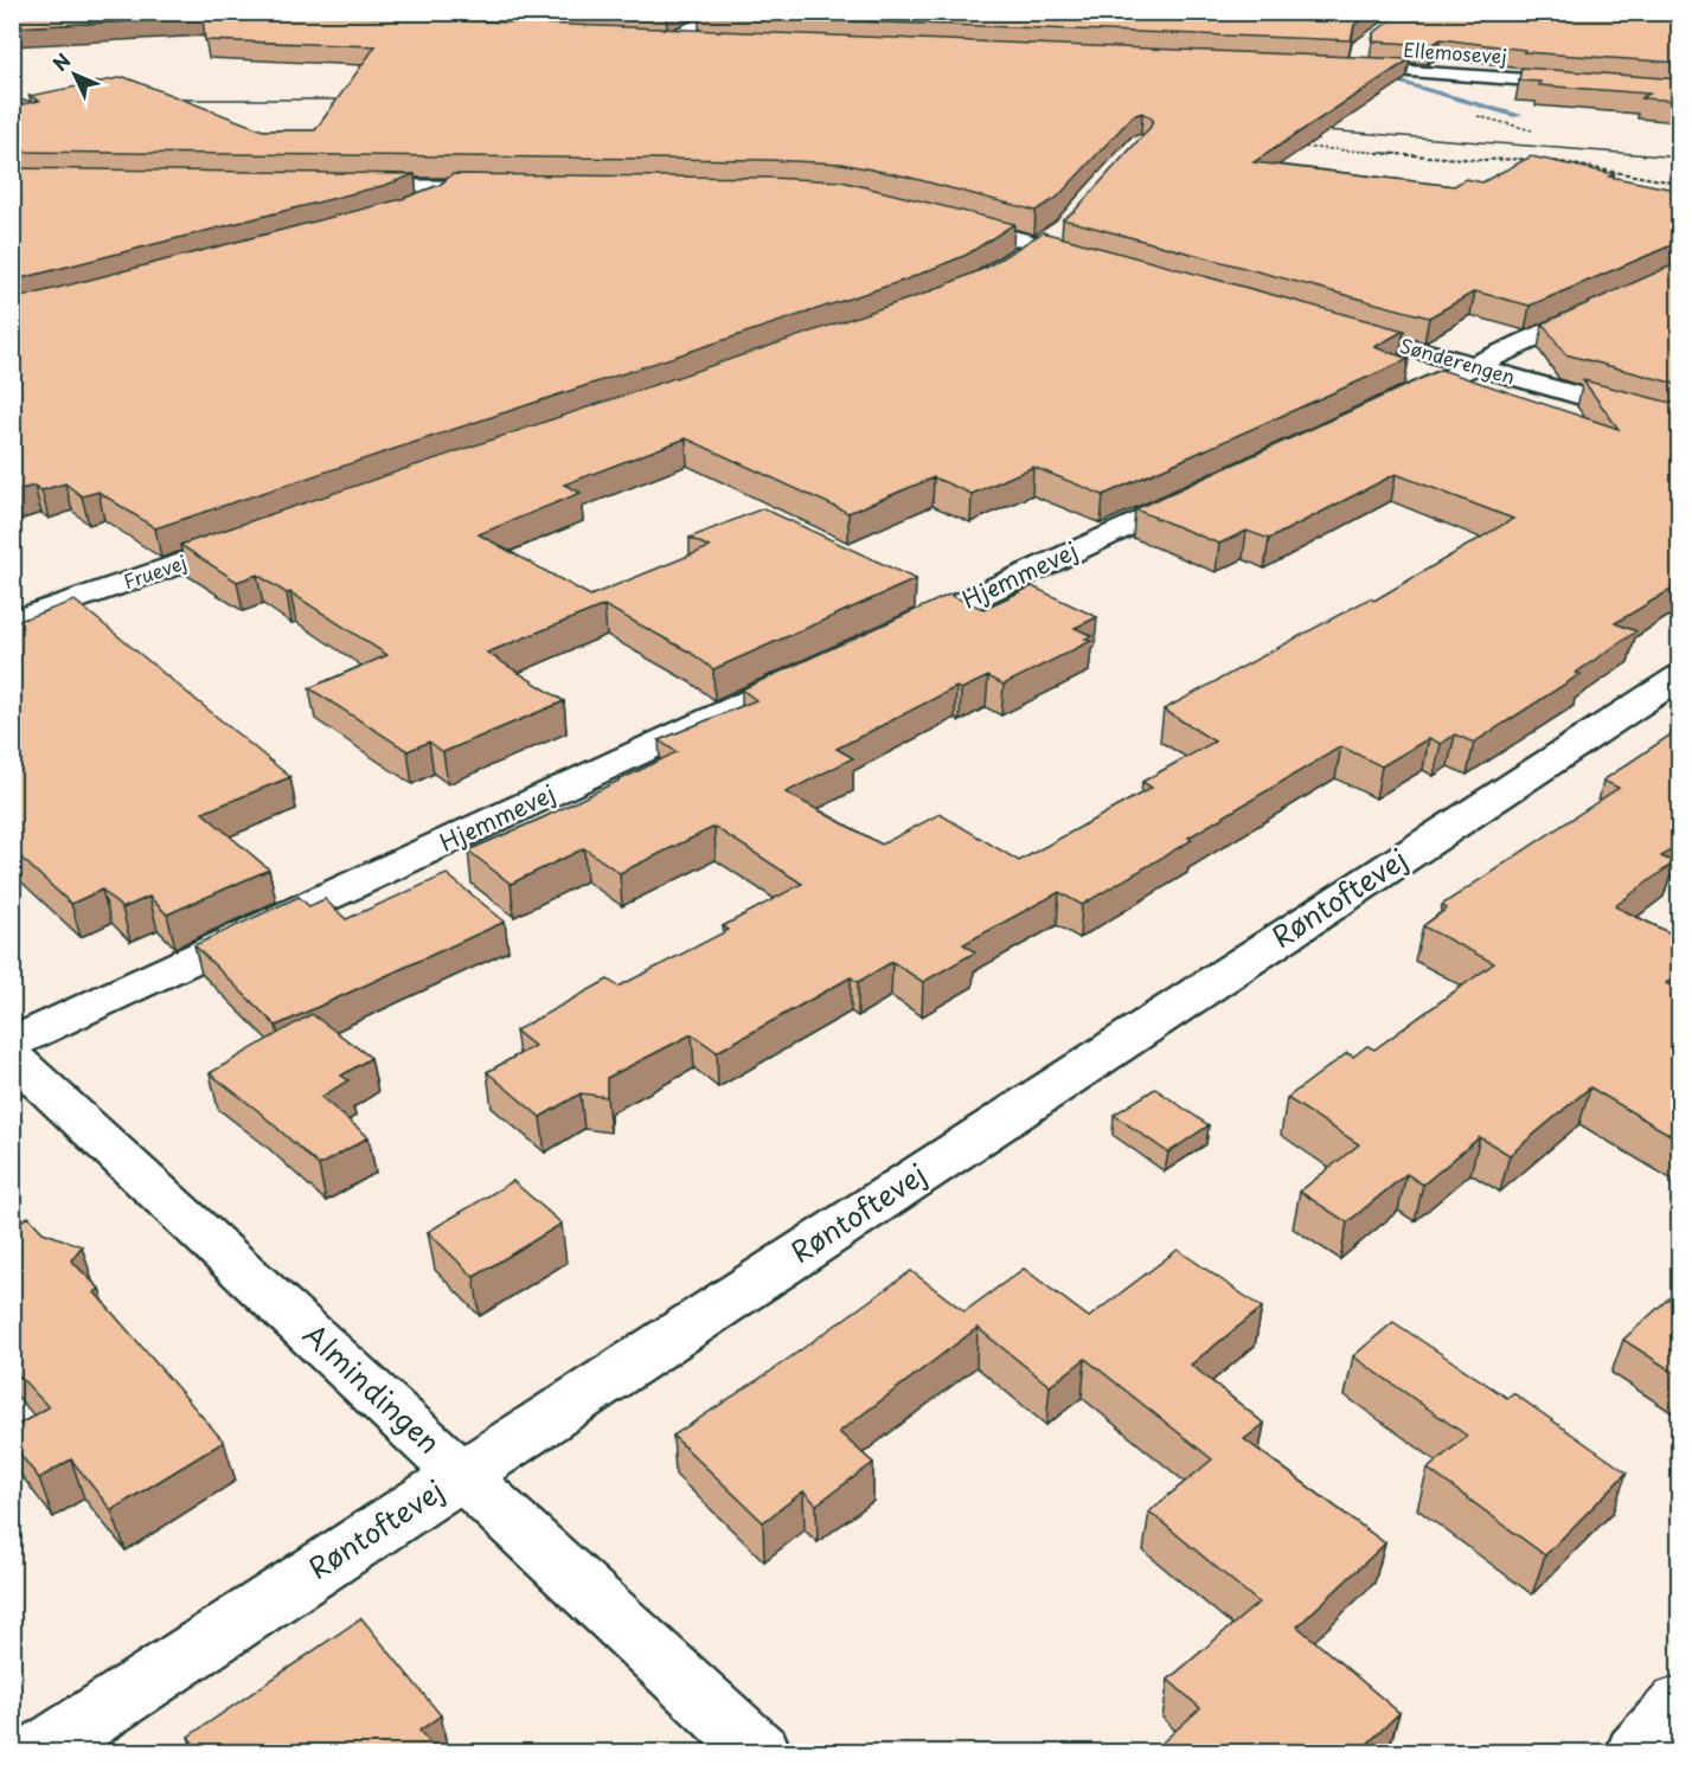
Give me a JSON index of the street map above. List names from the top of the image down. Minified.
{"streets":{"street":["Ellemosevej","Sønderengen","Fruevej","Hjemmevej","Røntoftevej","Almindingen"]},"crossings":[["Røntoftevej","Almindingen"]],"north":"top left"}
